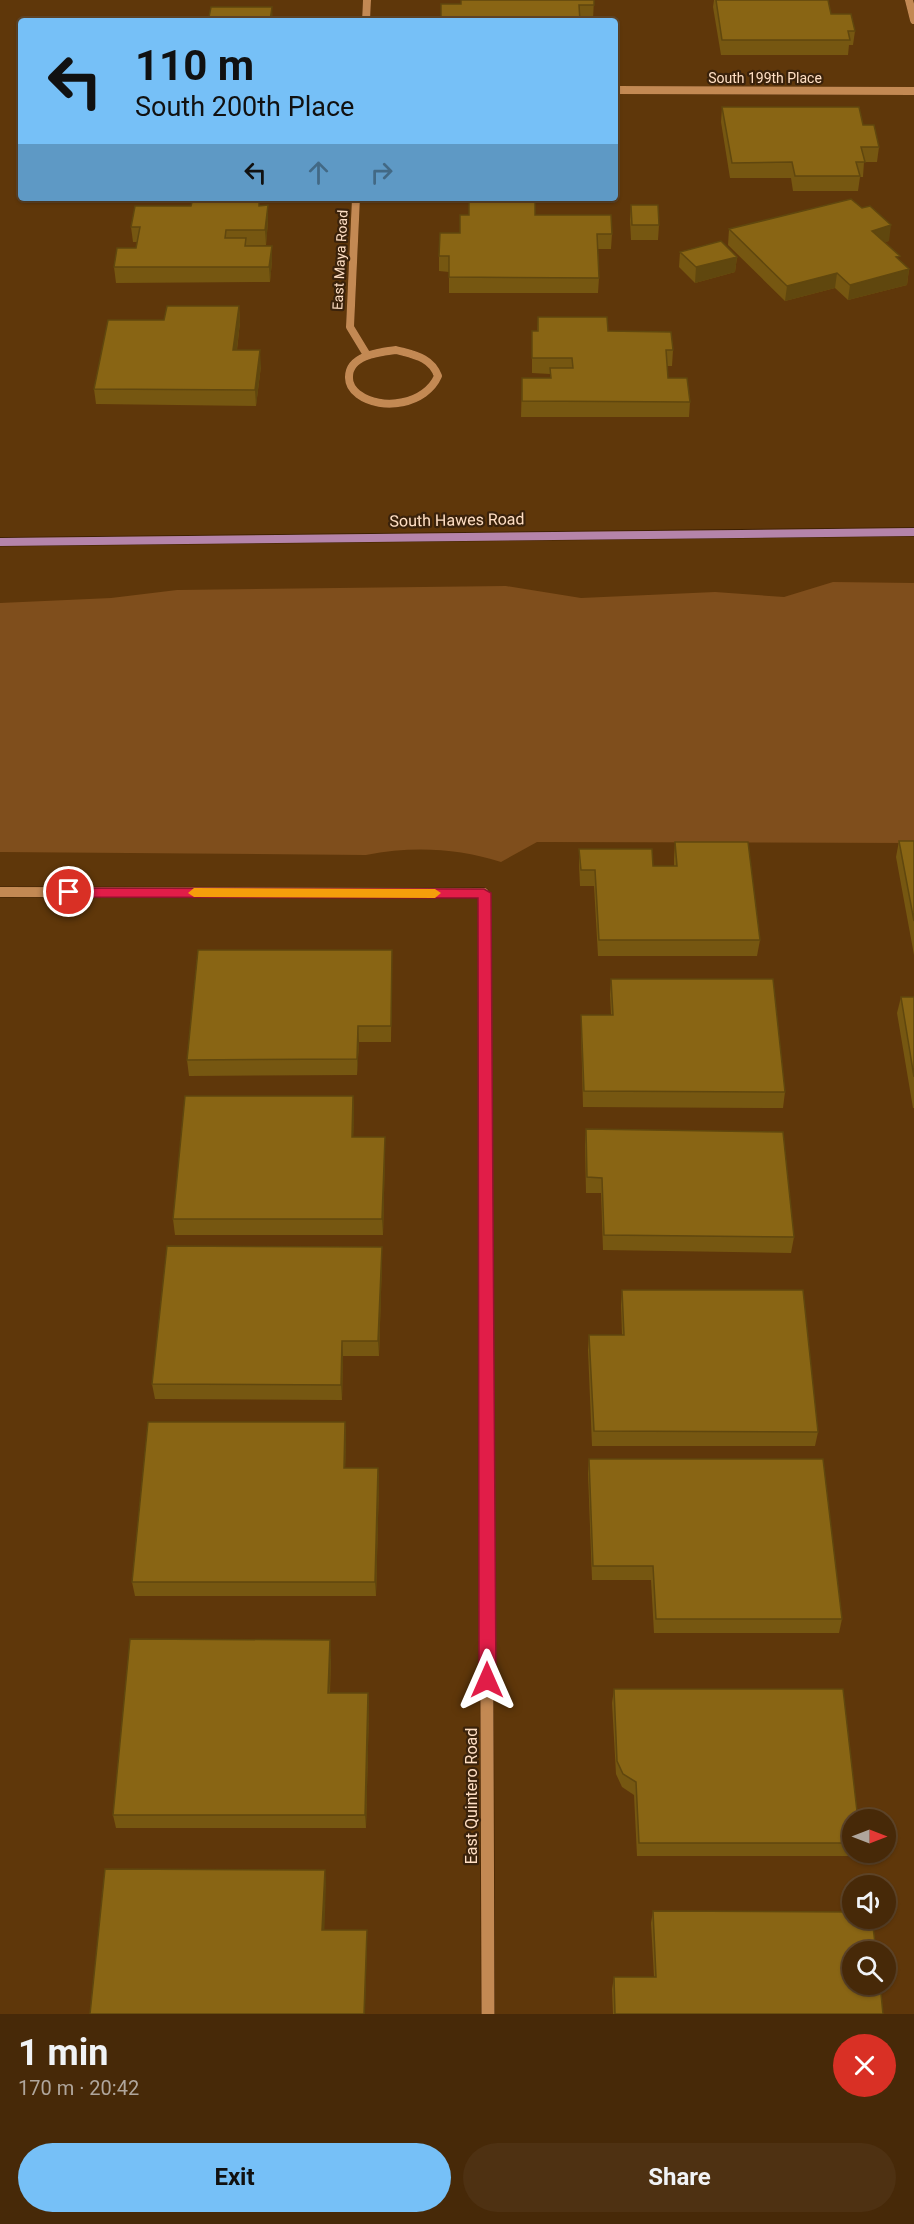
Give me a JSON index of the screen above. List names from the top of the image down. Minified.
{"streets":{"main road":["South Hawes Road"],"street":["South 199th Place","East Maya Road","East Quintero Road"]},"north":"right","page":{"turn":["110 m","South 200th Place"],"heading":["1 min","170 m · 20:42"],"buttons":["Exit","Share"]}}
